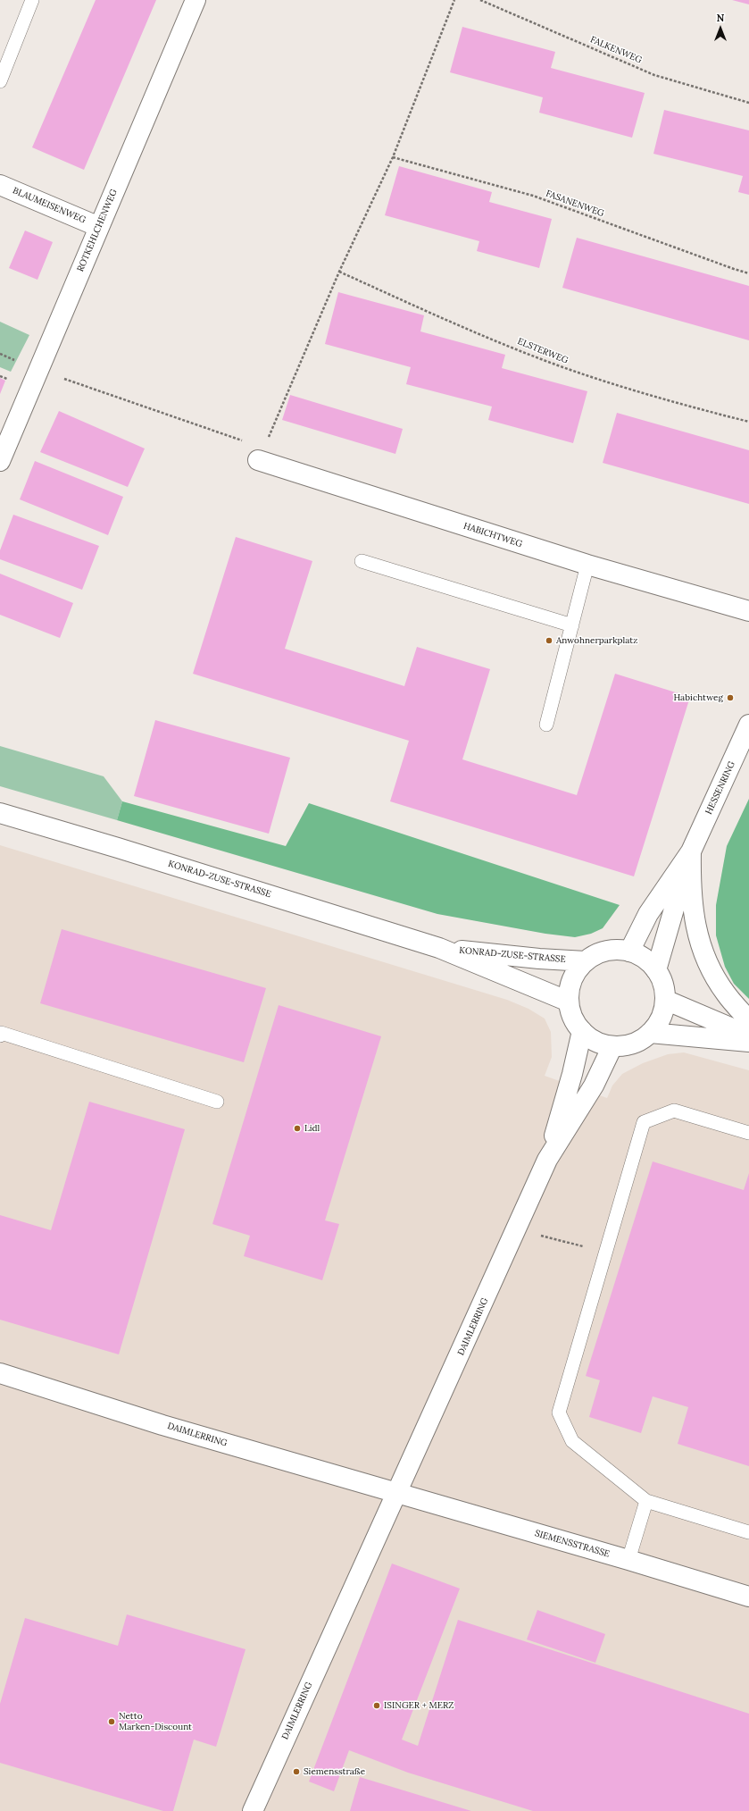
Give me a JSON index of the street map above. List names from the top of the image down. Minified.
{"streets":{"street":["BLAUMEISENWEG","ROTKEHLCHENWEG","HABICHTWEG","HESSENRING","KONRAD-ZUSE-STRASSE","DAIMLERRING","SIEMENSSTRASSE"],"path":["FALKENWEG","FASANENWEG","ELSTERWEG"]},"crossings":[["BLAUMEISENWEG","ROTKEHLCHENWEG"],["HESSENRING","KONRAD-ZUSE-STRASSE"],["HESSENRING","DAIMLERRING"],["KONRAD-ZUSE-STRASSE","DAIMLERRING"],["DAIMLERRING","SIEMENSSTRASSE"]],"places":["Anwohnerparkplatz","Habichtweg","Lidl","ISINGER + MERZ","Netto Marken-Discount","Siemensstraße"],"north":"top"}
